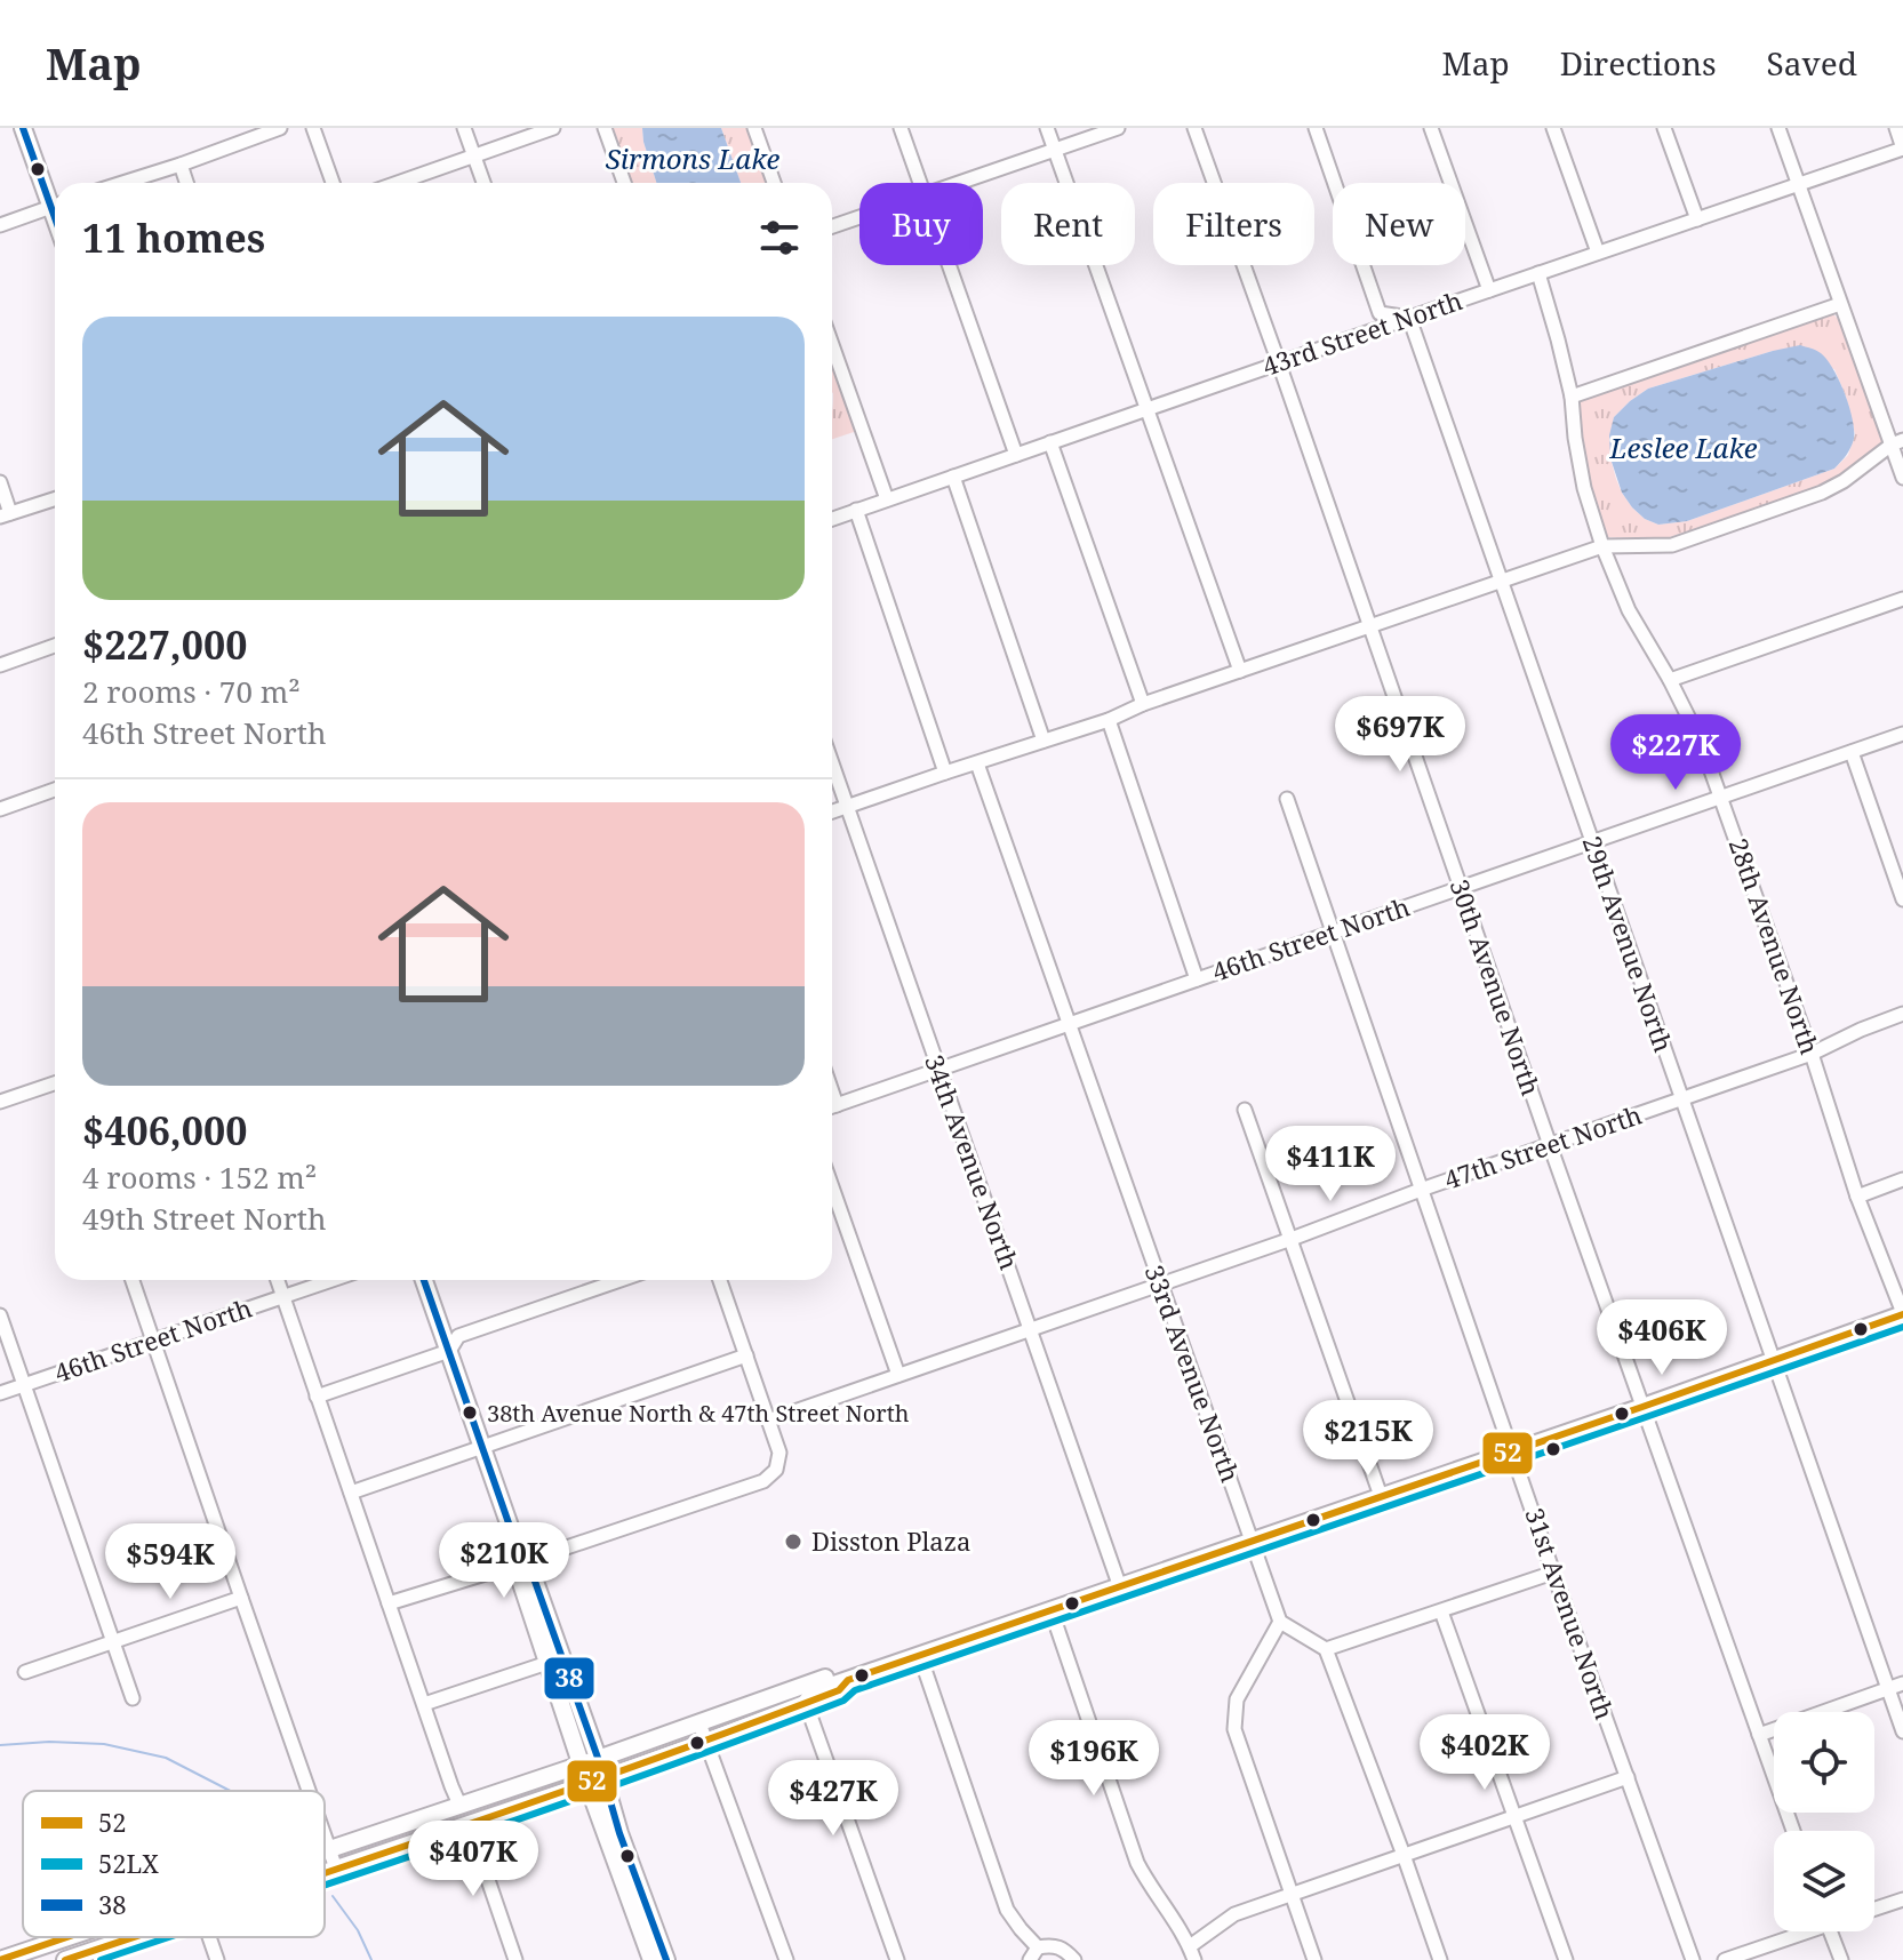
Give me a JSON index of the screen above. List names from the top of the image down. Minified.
{"streets":{"street":["43rd Street North","46th Street North","29th Avenue North","28th Avenue North","30th Avenue North","47th Street North","34th Avenue North","33rd Avenue North","31st Avenue North"]},"crossings":[["43rd Street North","29th Avenue North"],["43rd Street North","28th Avenue North"],["43rd Street North","30th Avenue North"],["46th Street North","29th Avenue North"],["46th Street North","28th Avenue North"],["46th Street North","30th Avenue North"],["46th Street North","34th Avenue North"],["46th Street North","33rd Avenue North"],["46th Street North","31st Avenue North"],["29th Avenue North","47th Street North"],["28th Avenue North","47th Street North"],["30th Avenue North","47th Street North"],["47th Street North","34th Avenue North"],["47th Street North","33rd Avenue North"],["47th Street North","31st Avenue North"]],"water":["Sirmons Lake","Leslee Lake"],"places":["38th Avenue North & 47th Street North","Disston Plaza"],"lines":["transit line 38","transit line 52","transit line 52LX"],"legend":["52","52LX","38"],"page":{"header":"Map","nav":["Map","Directions","Saved"],"chip":["Buy","Rent","Filters","New"],"heading":"11 homes","list":[{"name":"$227,000","note":"2 rooms · 70 m² · 46th Street North"},{"name":"$406,000","note":"4 rooms · 152 m² · 49th Street North"}],"price":["$697K","$227K","$411K","$406K","$215K","$210K","$594K","$402K","$196K","$427K","$407K"]}}
